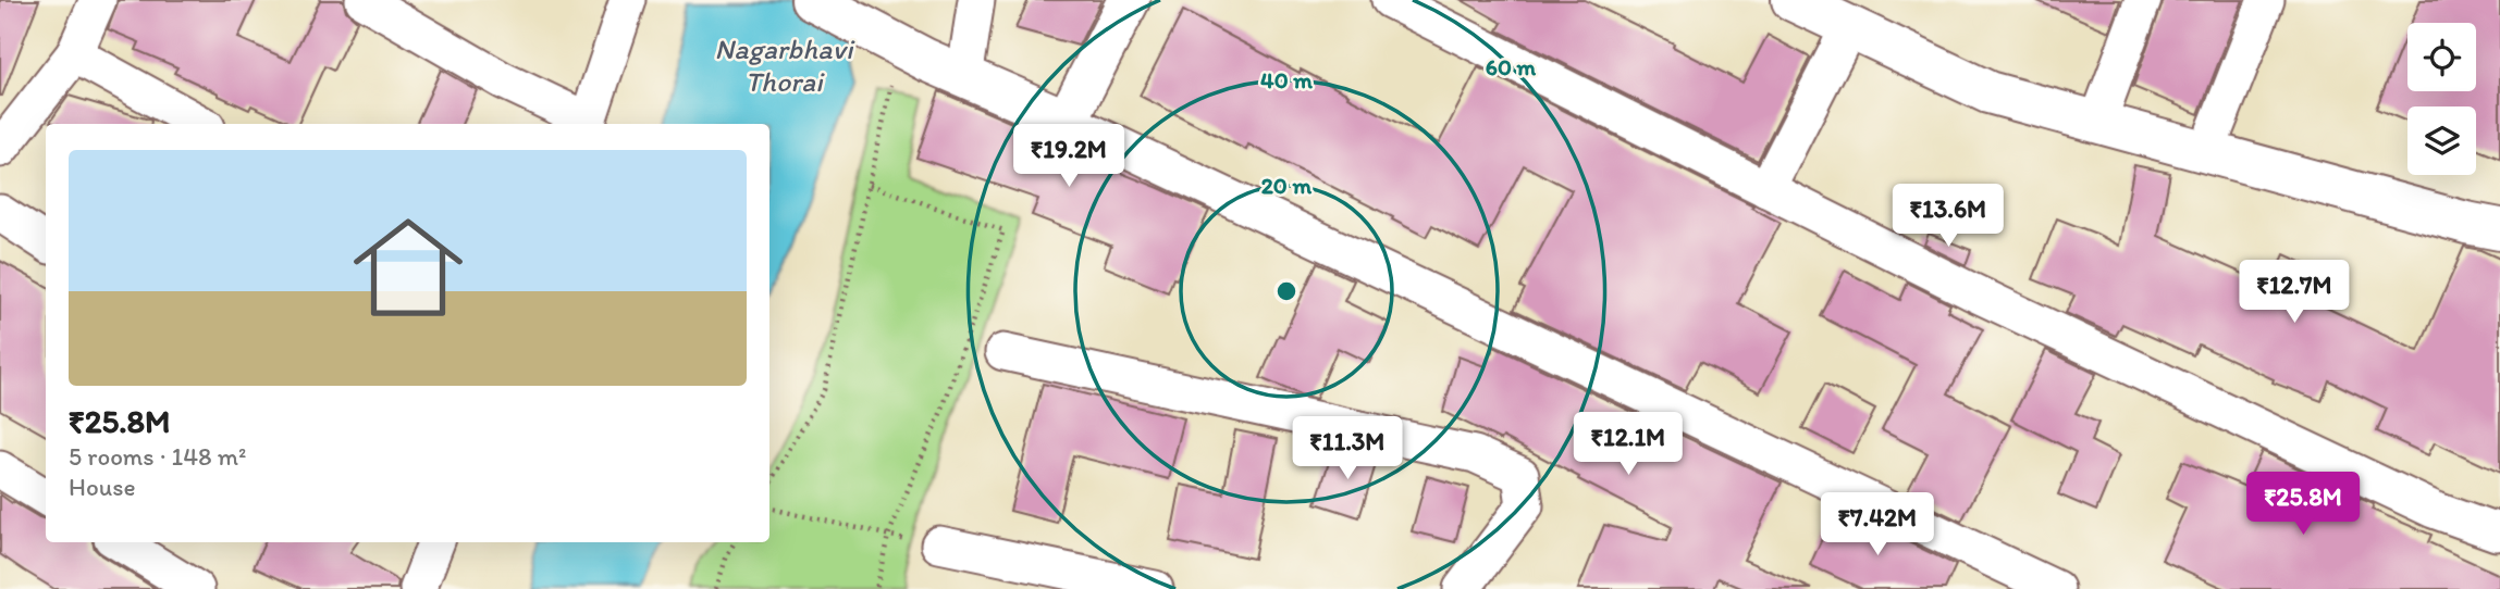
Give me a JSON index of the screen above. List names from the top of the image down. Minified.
{"water":["Nagarbhavi Thorai"],"page":{"price":["₹19.2M","₹13.6M","₹12.7M","₹12.1M","₹11.3M","₹25.8M","₹7.42M"],"list":[{"name":"₹25.8M","note":"5 rooms · 148 m² · House"}]},"rings":["60 m","40 m","20 m"]}
